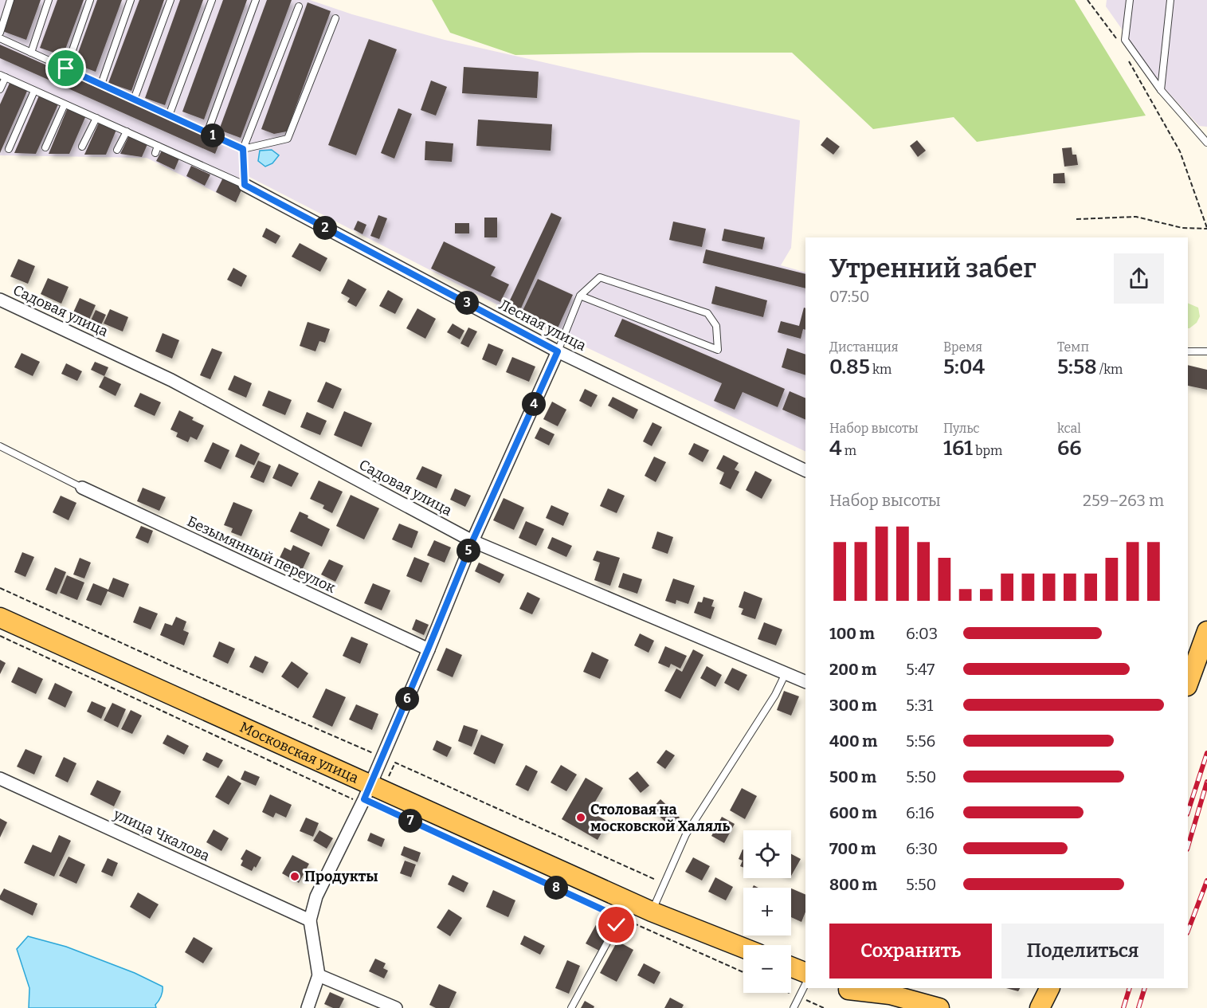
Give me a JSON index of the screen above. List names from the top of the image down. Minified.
{"streets":{"main road":["Московская улица"],"street":["Садовая улица","Лесная улица","Безымянный переулок","улица Чкалова"]},"places":["Столовая на московской Халяль","Продукты"],"page":{"pins":["1","2","3","4","5","6","7","8"],"heading":["Утренний забег","07:50"],"stats":[["Дистанция","0.85 km"],["Время","5:04"],["Темп","5:58 /km"],["Набор высоты","4 m"],["Пульс","161 bpm"],["kcal","66"]],"chart":["Набор высоты","259–263 m"],"list":[{"name":"100 m","note":"6:03"},{"name":"200 m","note":"5:47"},{"name":"300 m","note":"5:31"},{"name":"400 m","note":"5:56"},{"name":"500 m","note":"5:50"},{"name":"600 m","note":"6:16"},{"name":"700 m","note":"6:30"},{"name":"800 m","note":"5:50"}],"map_buttons":["+","−"],"buttons":["Сохранить","Поделиться"]}}
